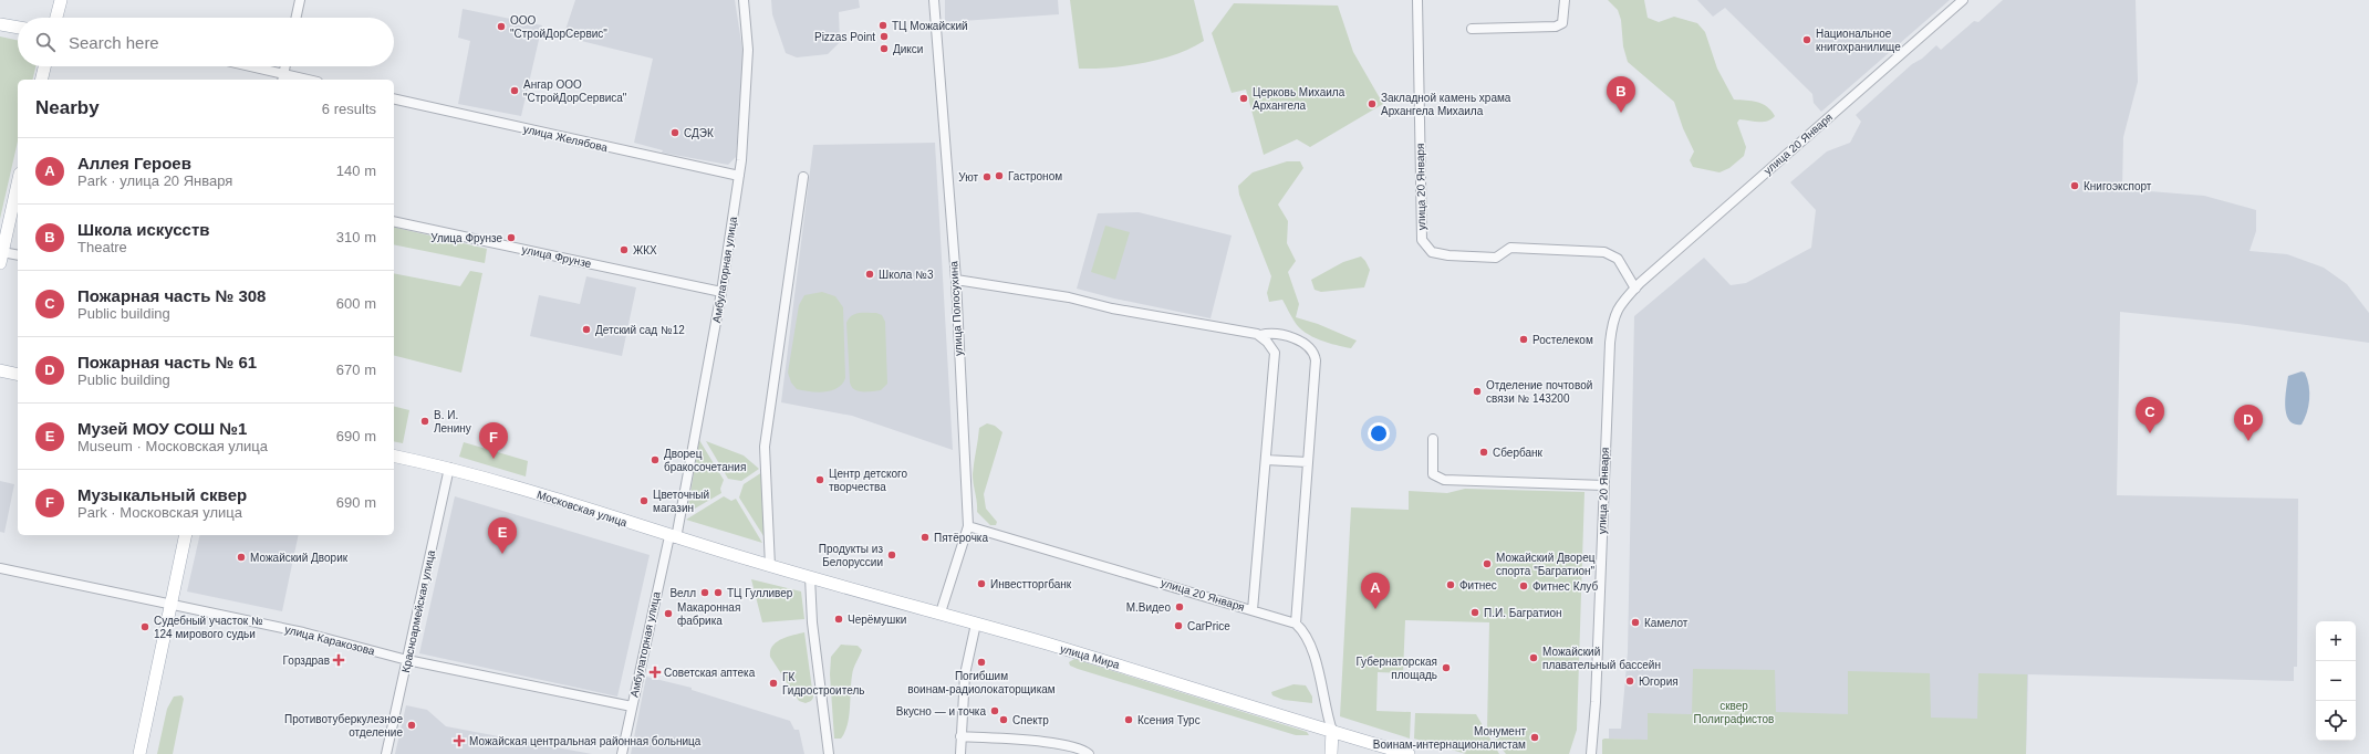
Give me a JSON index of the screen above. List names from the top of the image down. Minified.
{"streets":{"main road":["Московская улица","улица Мира"],"street":["улица Желябова","улица 20 Января","улица Фрунзе","Амбулаторная улица","улица Полосухина","Красноармейская улица","улица Каракозова"]},"crossings":[["улица Желябова","Амбулаторная улица"],["улица 20 Января","улица Полосухина"],["улица Фрунзе","Амбулаторная улица"],["Амбулаторная улица","Московская улица"],["Амбулаторная улица","улица Каракозова"],["улица Полосухина","улица Мира"],["Московская улица","Красноармейская улица"],["Московская улица","улица Мира"],["Красноармейская улица","улица Каракозова"]],"parks":["сквер Полиграфистов"],"places":{"other":["ТЦ Можайский","ООО \"СтройДорСервис\"","Pizzas Point","Национальное книгохранилище","Дикси","Ангар ООО \"СтройДорСервиса\"","Церковь Михаила Архангела","Закладной камень храма Архангела Михаила","СДЭК","Гастроном","Уют","Книгоэкспорт","Улица Фрунзе","ЖКХ","Школа №3","Детский сад №12","Ростелеком","Отделение почтовой связи № 143200","В. И. Ленину","Сбербанк","Дворец бракосочетания","Центр детского творчества","Цветочный магазин","Пятёрочка","Продукты из Белоруссии","Можайский Дворик","Можайский Дворец спорта \"Багратион\"","Инвестторгбанк","Фитнес","Фитнес Клуб","Велл","ТЦ Гулливер","М.Видео","П.И. Багратион","Макаронная фабрика","Черёмушки","Камелот","CarPrice","Судебный участок № 124 мирового судьи","Можайский плавательный бассейн","Погибшим воинам-радиолокаторщикам","Губернаторская площадь","Югория","ГК Гидростроитель","Вкусно — и точка","Спектр","Ксения Турс","Противотуберкулезное отделение","Монумент Воинам-интернационалистам"],"health":["Горздрав","Советская аптека","Можайская центральная районная больница"]},"page":{"search":"Search here","pins":["B","C","D","F","E","A"],"heading":["Nearby","6 results"],"list":[{"mark":"A","name":"Аллея Героев","note":"Park · улица 20 Января","value":"140 m"},{"mark":"B","name":"Школа искусств","note":"Theatre","value":"310 m"},{"mark":"C","name":"Пожарная часть № 308","note":"Public building","value":"600 m"},{"mark":"D","name":"Пожарная часть № 61","note":"Public building","value":"670 m"},{"mark":"E","name":"Музей МОУ СОШ №1","note":"Museum · Московская улица","value":"690 m"},{"mark":"F","name":"Музыкальный сквер","note":"Park · Московская улица","value":"690 m"}],"map_buttons":["+","−"]}}
